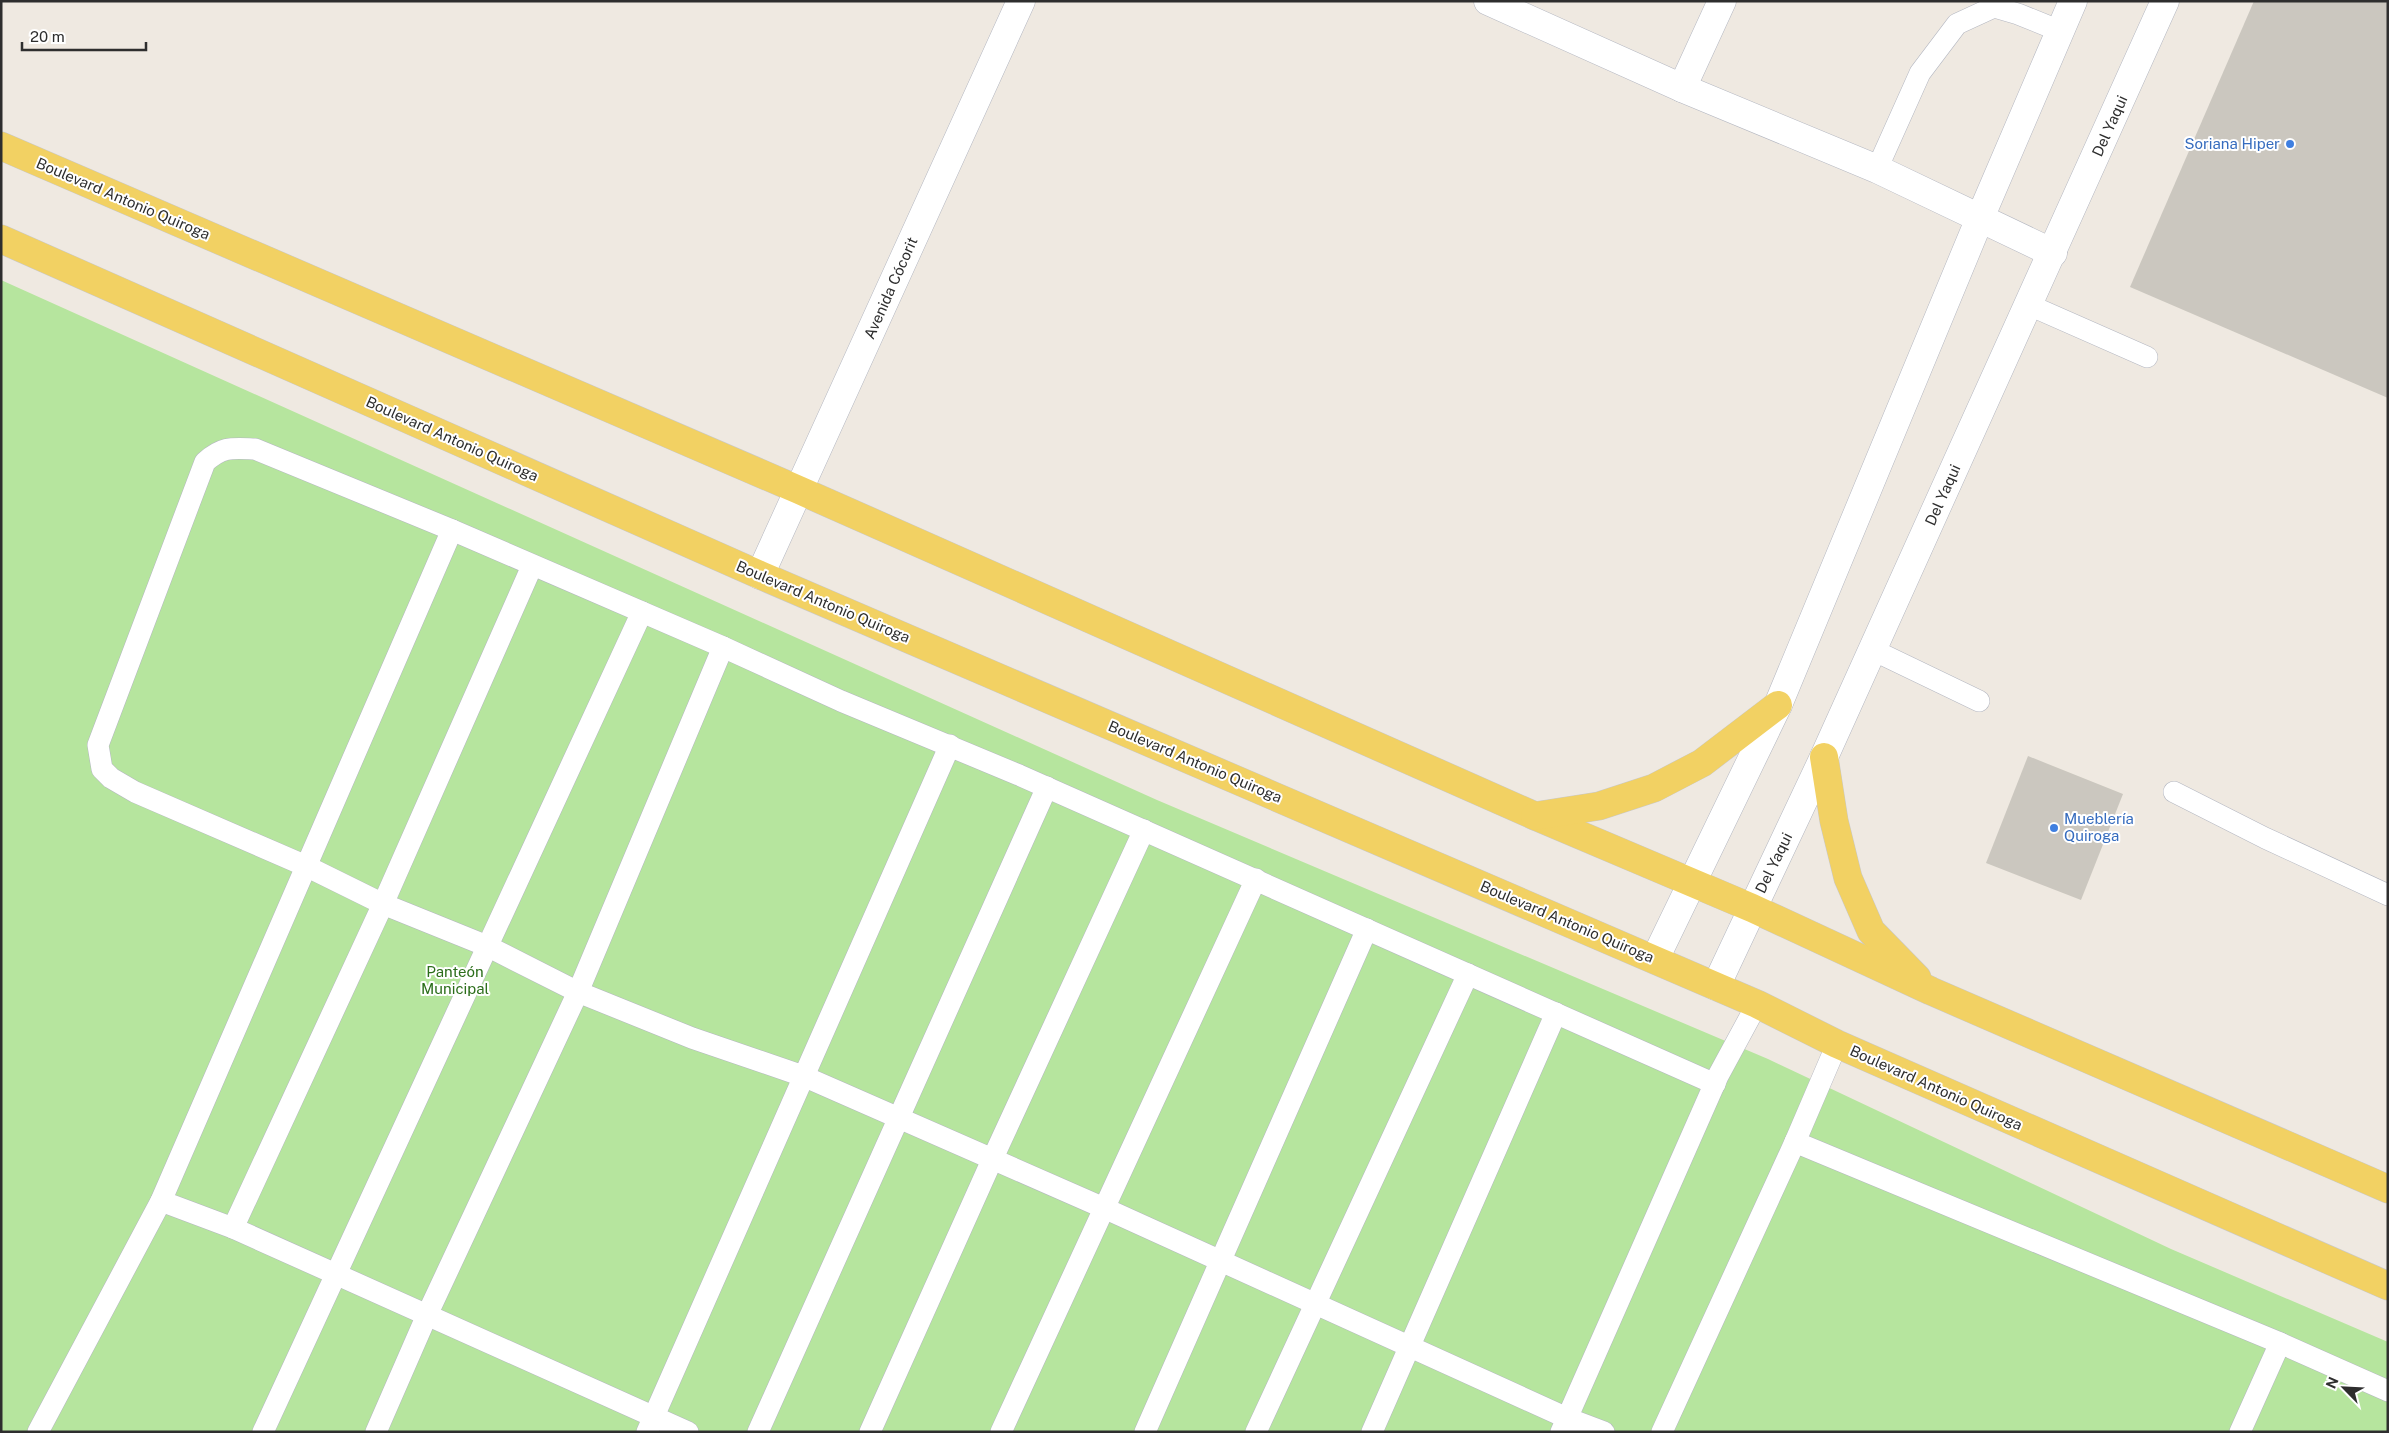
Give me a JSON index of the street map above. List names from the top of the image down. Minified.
{"streets":{"main road":["Del Yaqui","Boulevard Antonio Quiroga","Avenida Cócorit"]},"crossings":[["Del Yaqui","Boulevard Antonio Quiroga"],["Boulevard Antonio Quiroga","Avenida Cócorit"]],"parks":["Panteón Municipal"],"places":["Soriana Hiper","Mueblería Quiroga"],"scale_bar":"20 m","north":"top left"}
